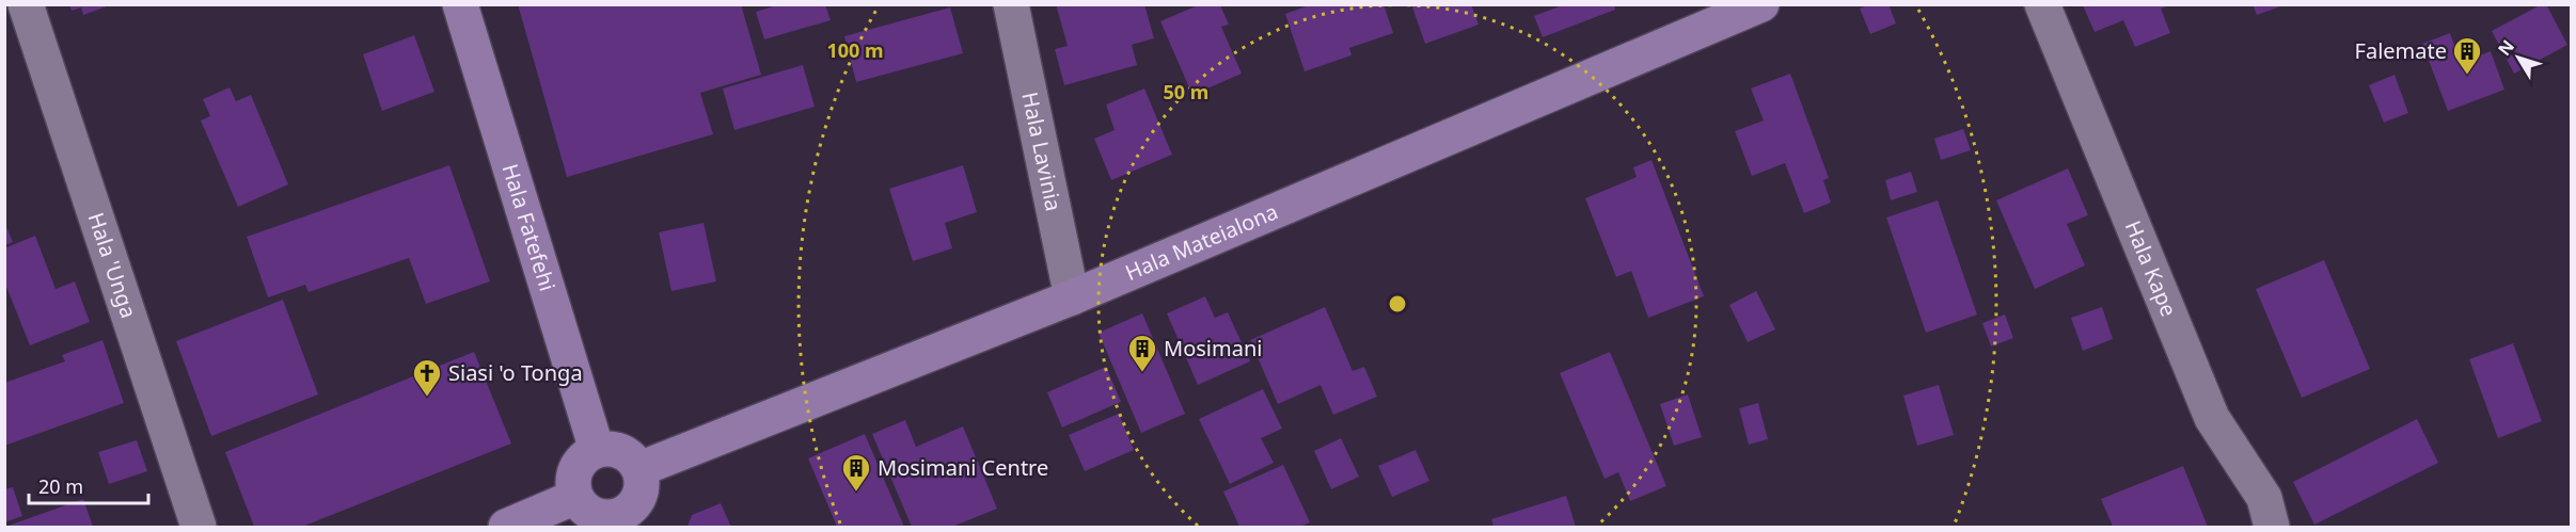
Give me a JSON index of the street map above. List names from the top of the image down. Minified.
{"streets":{"main road":["Hala Fatefehi","Hala Mateialona"],"street":["Hala Lavinia","Hala 'Unga","Hala Kape"]},"crossings":[["Hala Lavinia","Hala Mateialona"],["Hala Fatefehi","Hala Mateialona"]],"places":{"building":["Falemate","Mosimani","Mosimani Centre"],"church":["Siasi 'o Tonga"]},"scale_bar":"20 m","north":"top left","rings":["100 m","50 m"]}
